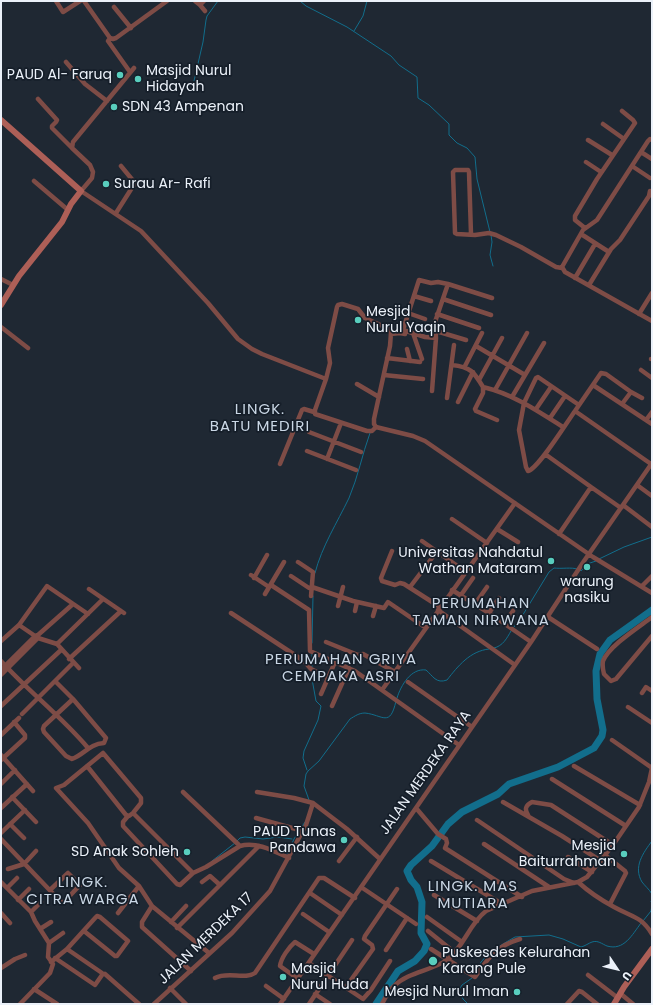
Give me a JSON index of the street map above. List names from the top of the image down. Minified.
{"streets":{"street":["JALAN MERDEKA RAYA","JALAN MERDEKA 17"]},"districts":["LINGK. BATU MEDIRI","PERUMAHAN TAMAN NIRWANA","PERUMAHAN GRIYA CEMPAKA ASRI","LINGK. CITRA WARGA","LINGK. MAS MUTIARA"],"places":["PAUD Al- Faruq","Masjid Nurul Hidayah","SDN 43 Ampenan","Surau Ar- Rafi","Mesjid Nurul Yaqin","Universitas Nahdatul Wathan Mataram","warung nasiku","PAUD Tunas Pandawa","SD Anak Sohleh","Mesjid Baiturrahman","Puskesdes Kelurahan Karang Pule","Masjid Nurul Huda","Mesjid Nurul Iman"],"north":"bottom right"}
